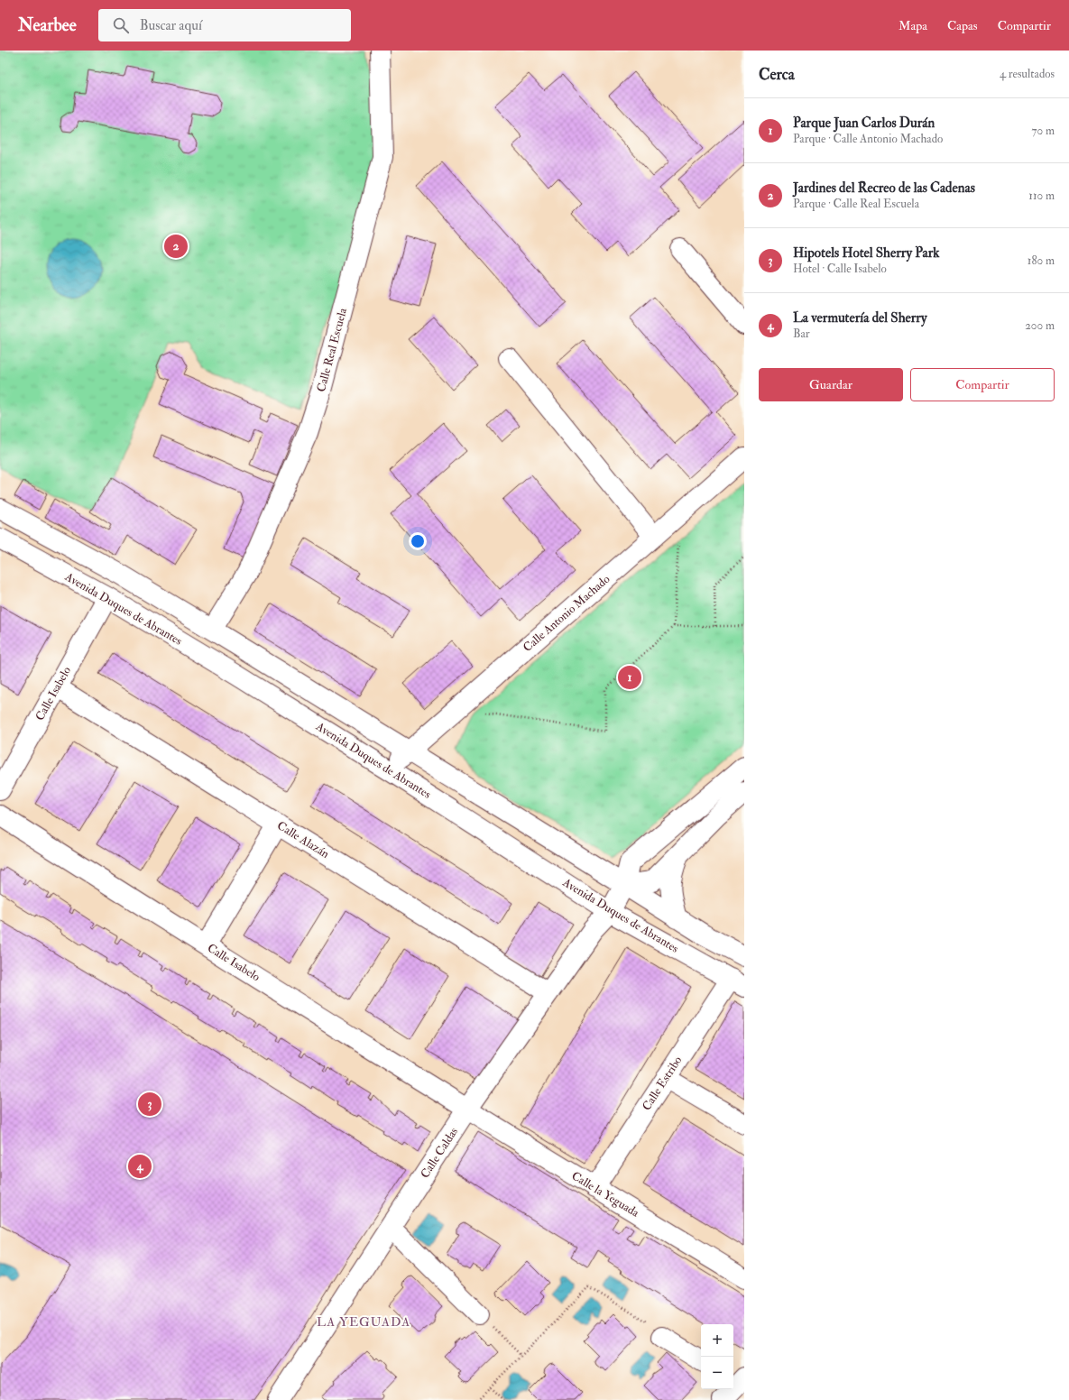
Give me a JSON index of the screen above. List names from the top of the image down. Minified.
{"streets":{"street":["Calle Real Escuela","Avenida Duques de Abrantes","Calle Antonio Machado","Calle Isabelo","Calle Alazán","Calle Estribo","Calle Caldas","Calle la Yeguada"]},"crossings":[["Avenida Duques de Abrantes","Calle Antonio Machado"],["Avenida Duques de Abrantes","Calle Isabelo"],["Avenida Duques de Abrantes","Calle Estribo"],["Avenida Duques de Abrantes","Calle Caldas"],["Calle Isabelo","Calle Alazán"],["Calle Isabelo","Calle Caldas"],["Calle Isabelo","Calle la Yeguada"],["Calle Alazán","Calle Caldas"],["Calle Estribo","Calle la Yeguada"],["Calle Caldas","Calle la Yeguada"]],"districts":["LA YEGUADA"],"page":{"header":"Nearbee","search":"Buscar aquí","nav":["Mapa","Capas","Compartir"],"heading":["Cerca","4 resultados"],"list":[{"mark":"1","name":"Parque Juan Carlos Durán","note":"Parque · Calle Antonio Machado","value":"70 m"},{"mark":"2","name":"Jardines del Recreo de las Cadenas","note":"Parque · Calle Real Escuela","value":"110 m"},{"mark":"3","name":"Hipotels Hotel Sherry Park","note":"Hotel · Calle Isabelo","value":"180 m"},{"mark":"4","name":"La vermutería del Sherry","note":"Bar","value":"200 m"}],"pins":["2","1","3","4"],"buttons":["Guardar","Compartir"],"map_buttons":["+","−"]}}
